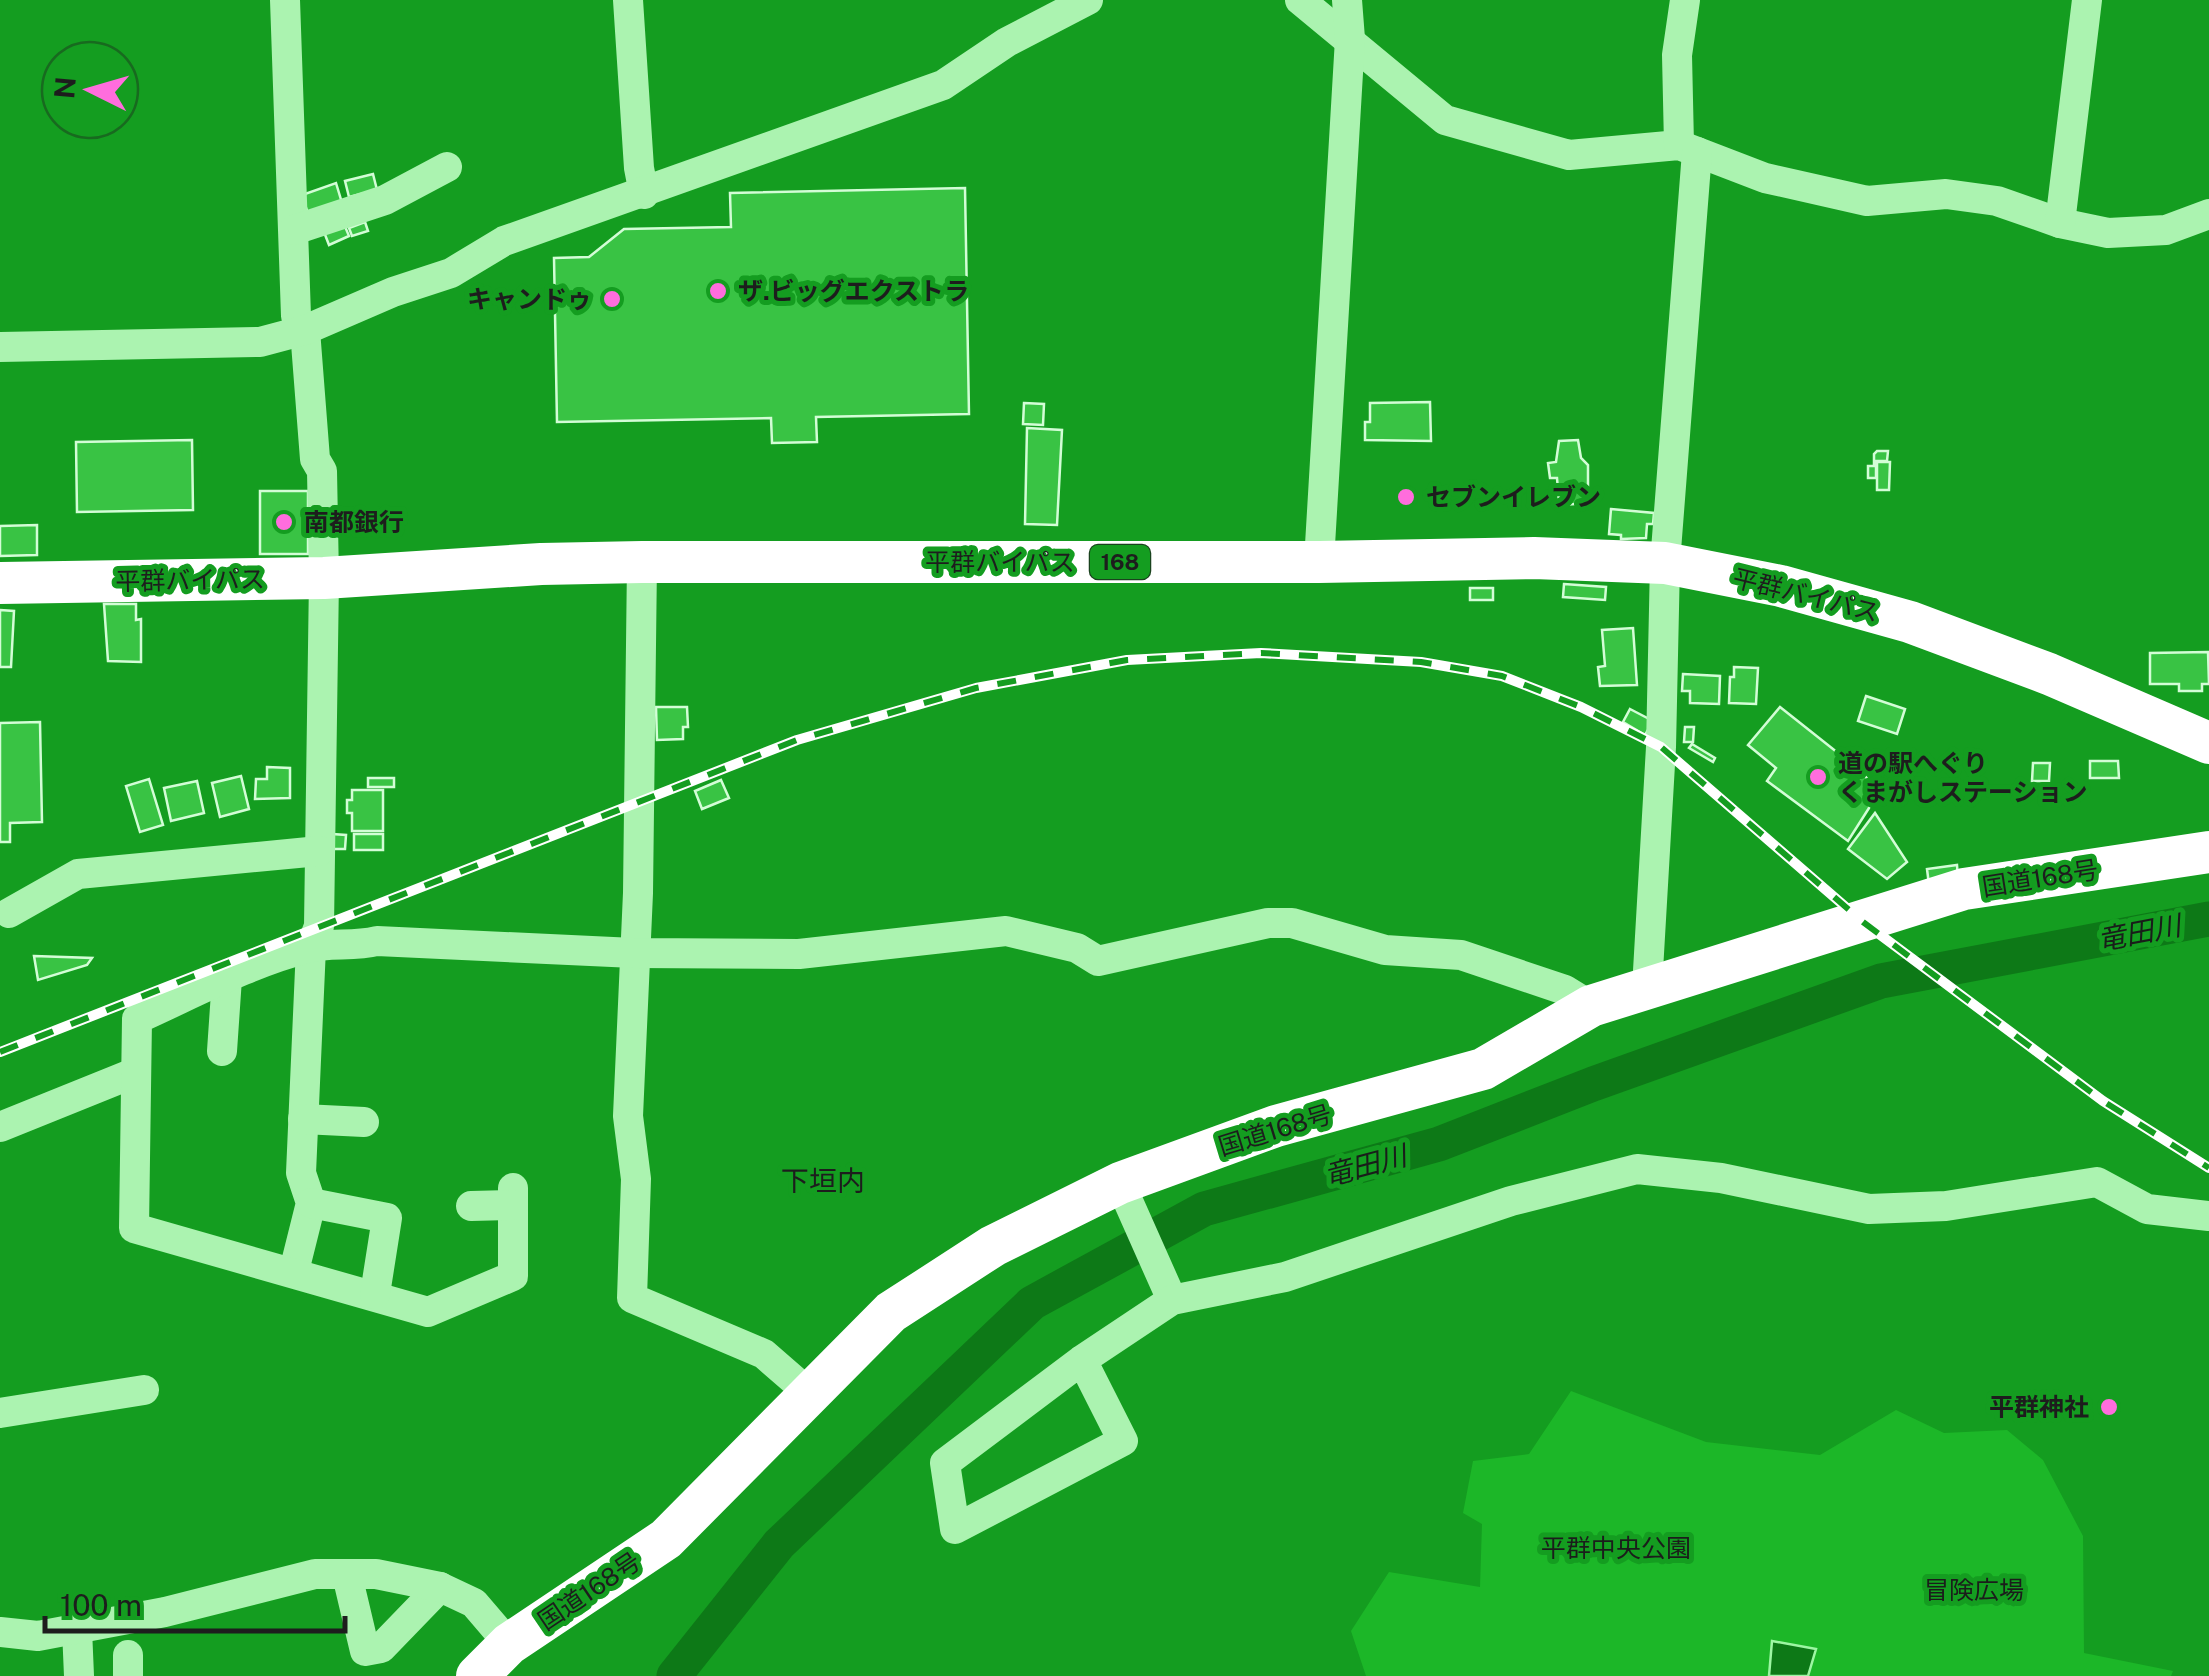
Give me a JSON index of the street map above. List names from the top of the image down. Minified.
{"streets":{"highway":["平群バイパス","168","国道168号"]},"districts":["下垣内"],"water":["竜田川"],"parks":["平群中央公園","冒険広場"],"places":["ザ.ビッグエクストラ","キャンドゥ","セブンイレブン","南都銀行","道の駅へぐり くまがしステーション","平群神社"],"scale_bar":"100 m","north":"left"}
